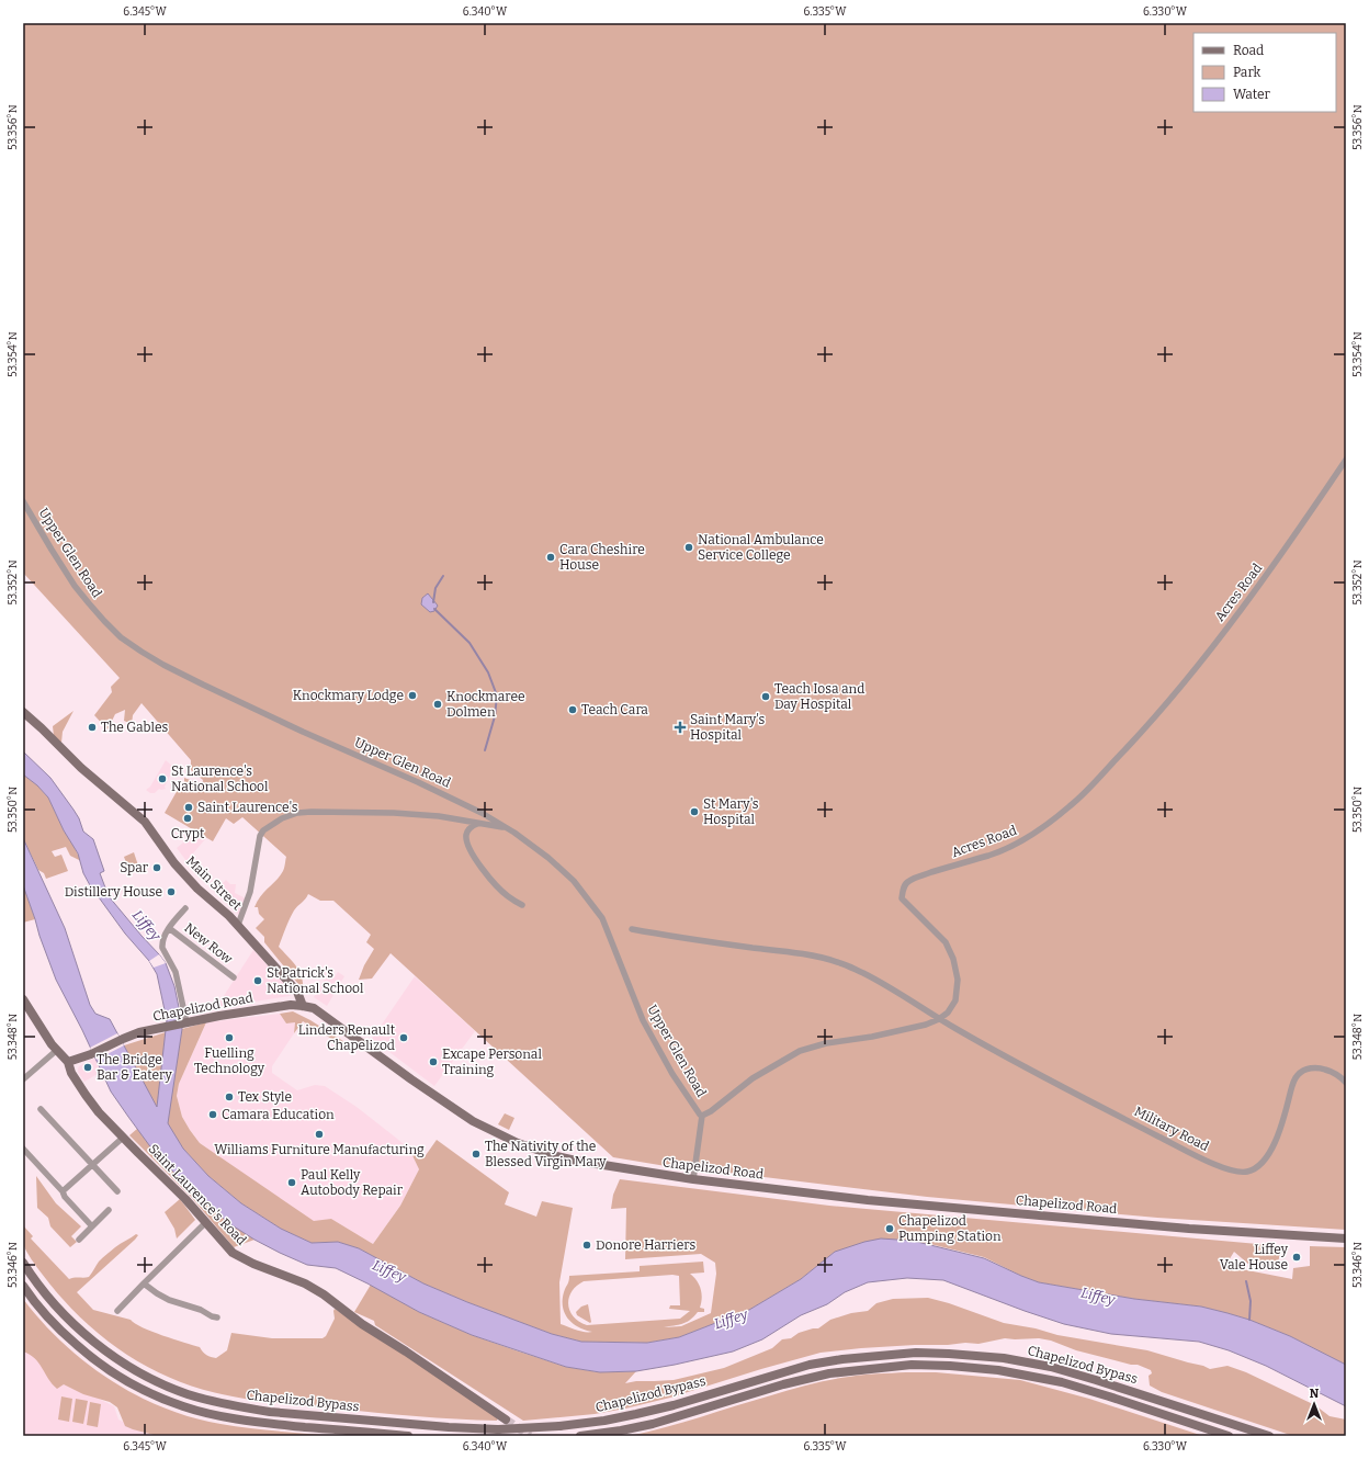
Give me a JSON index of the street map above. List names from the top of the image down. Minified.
{"streets":{"main road":["Main Street","Chapelizod Road","Saint Laurence's Road","Chapelizod Bypass"],"street":["Upper Glen Road","Acres Road","New Row","Military Road"]},"crossings":[["Acres Road","Military Road"],["Main Street","Chapelizod Road"],["Chapelizod Road","Saint Laurence's Road"]],"water":["Liffey"],"places":{"other":["National Ambulance Service College","Cara Cheshire House","Knockmary Lodge","Teach Iosa and Day Hospital","Knockmaree Dolmen","Teach Cara","The Gables","St Laurence's National School","Saint Laurence's","St Mary's Hospital","Crypt","Spar","Distillery House","St Patrick's National School","Fuelling Technology","Linders Renault Chapelizod","Excape Personal Training","The Bridge Bar & Eatery","Tex Style","Camara Education","Williams Furniture Manufacturing","The Nativity of the Blessed Virgin Mary","Paul Kelly Autobody Repair","Chapelizod Pumping Station","Donore Harriers","Liffey Vale House"],"health":["Saint Mary's Hospital"]},"legend":["Road","Park","Water"],"north":"top","coordinates":["6.345°W","6.340°W","6.335°W","6.330°W","53.356°N","53.354°N","53.352°N","53.350°N","53.348°N","53.346°N"]}
